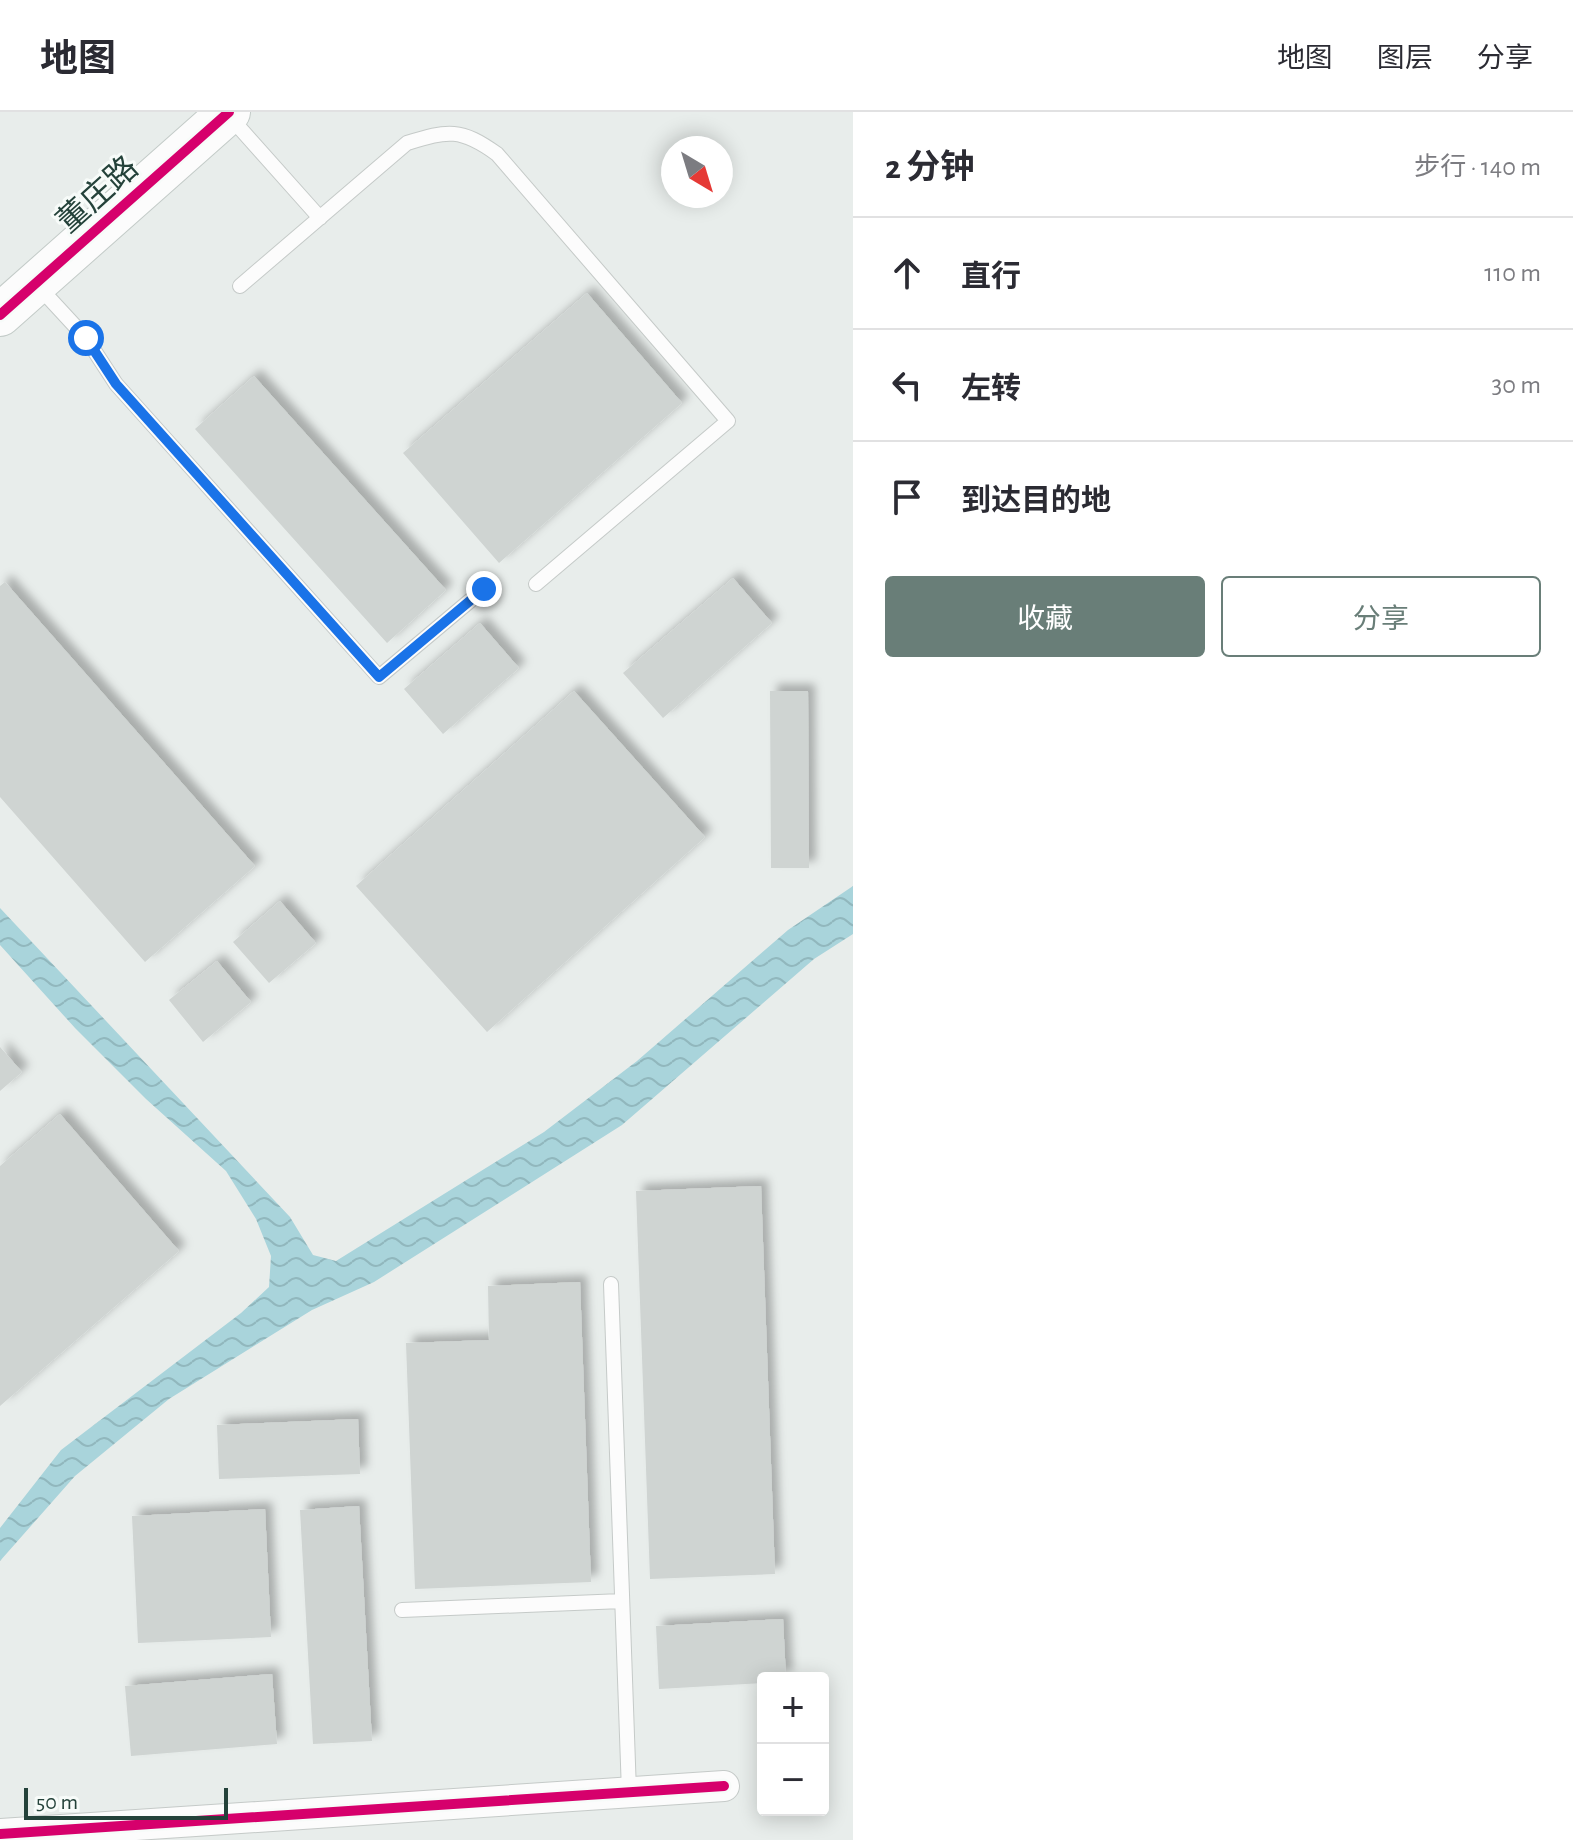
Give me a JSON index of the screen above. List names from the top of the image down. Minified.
{"streets":{"street":["董庄路"]},"scale_bar":"50 m","north":"bottom right","page":{"header":"地图","nav":["地图","图层","分享"],"heading":["2 分钟","步行 · 140 m"],"list":[["直行","110 m"],["左转","30 m"],"到达目的地"],"buttons":["收藏","分享"],"map_buttons":["+","−"],"scale":"50 m"}}
